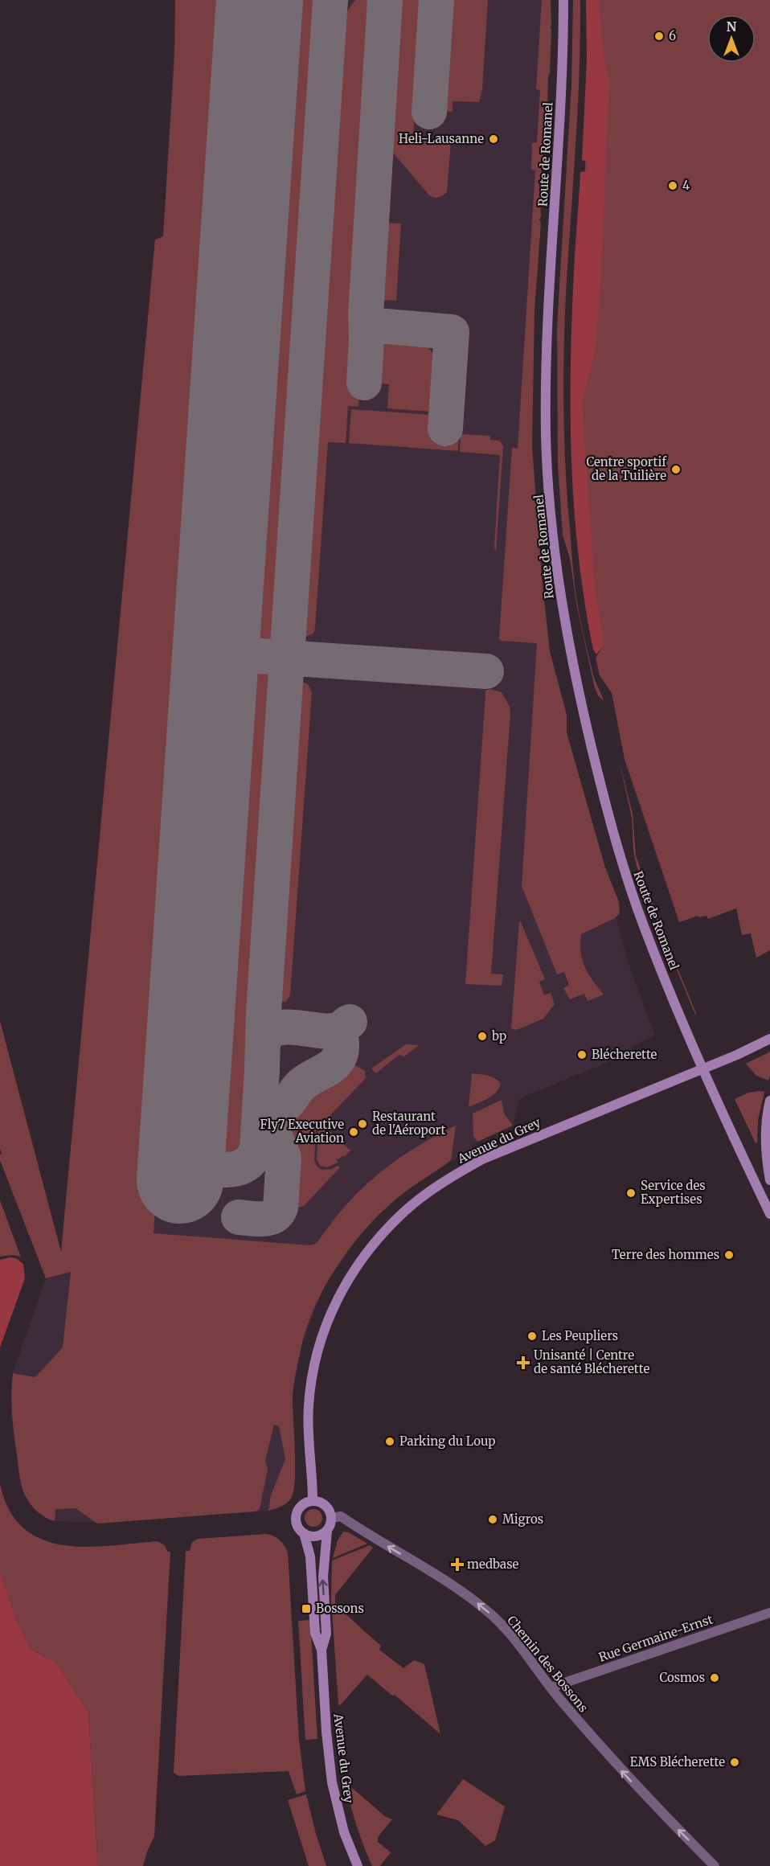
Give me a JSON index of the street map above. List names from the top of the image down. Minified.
{"streets":{"main road":["Route de Romanel","Avenue du Grey"],"street":["Rue Germaine-Ernst","Chemin des Bossons"]},"crossings":[["Route de Romanel","Avenue du Grey"],["Avenue du Grey","Chemin des Bossons"],["Rue Germaine-Ernst","Chemin des Bossons"]],"one_way":["Chemin des Bossons"],"places":{"other":["6","Heli-Lausanne","4","Centre sportif de la Tuilière","bp","Blécherette","Restaurant de l'Aéroport","Fly7 Executive Aviation","Service des Expertises","Terre des hommes","Les Peupliers","Parking du Loup","Migros","Cosmos","EMS Blécherette"],"health":["Unisanté | Centre de santé Blécherette","medbase"],"transit":["Bossons"]},"north":"top"}
